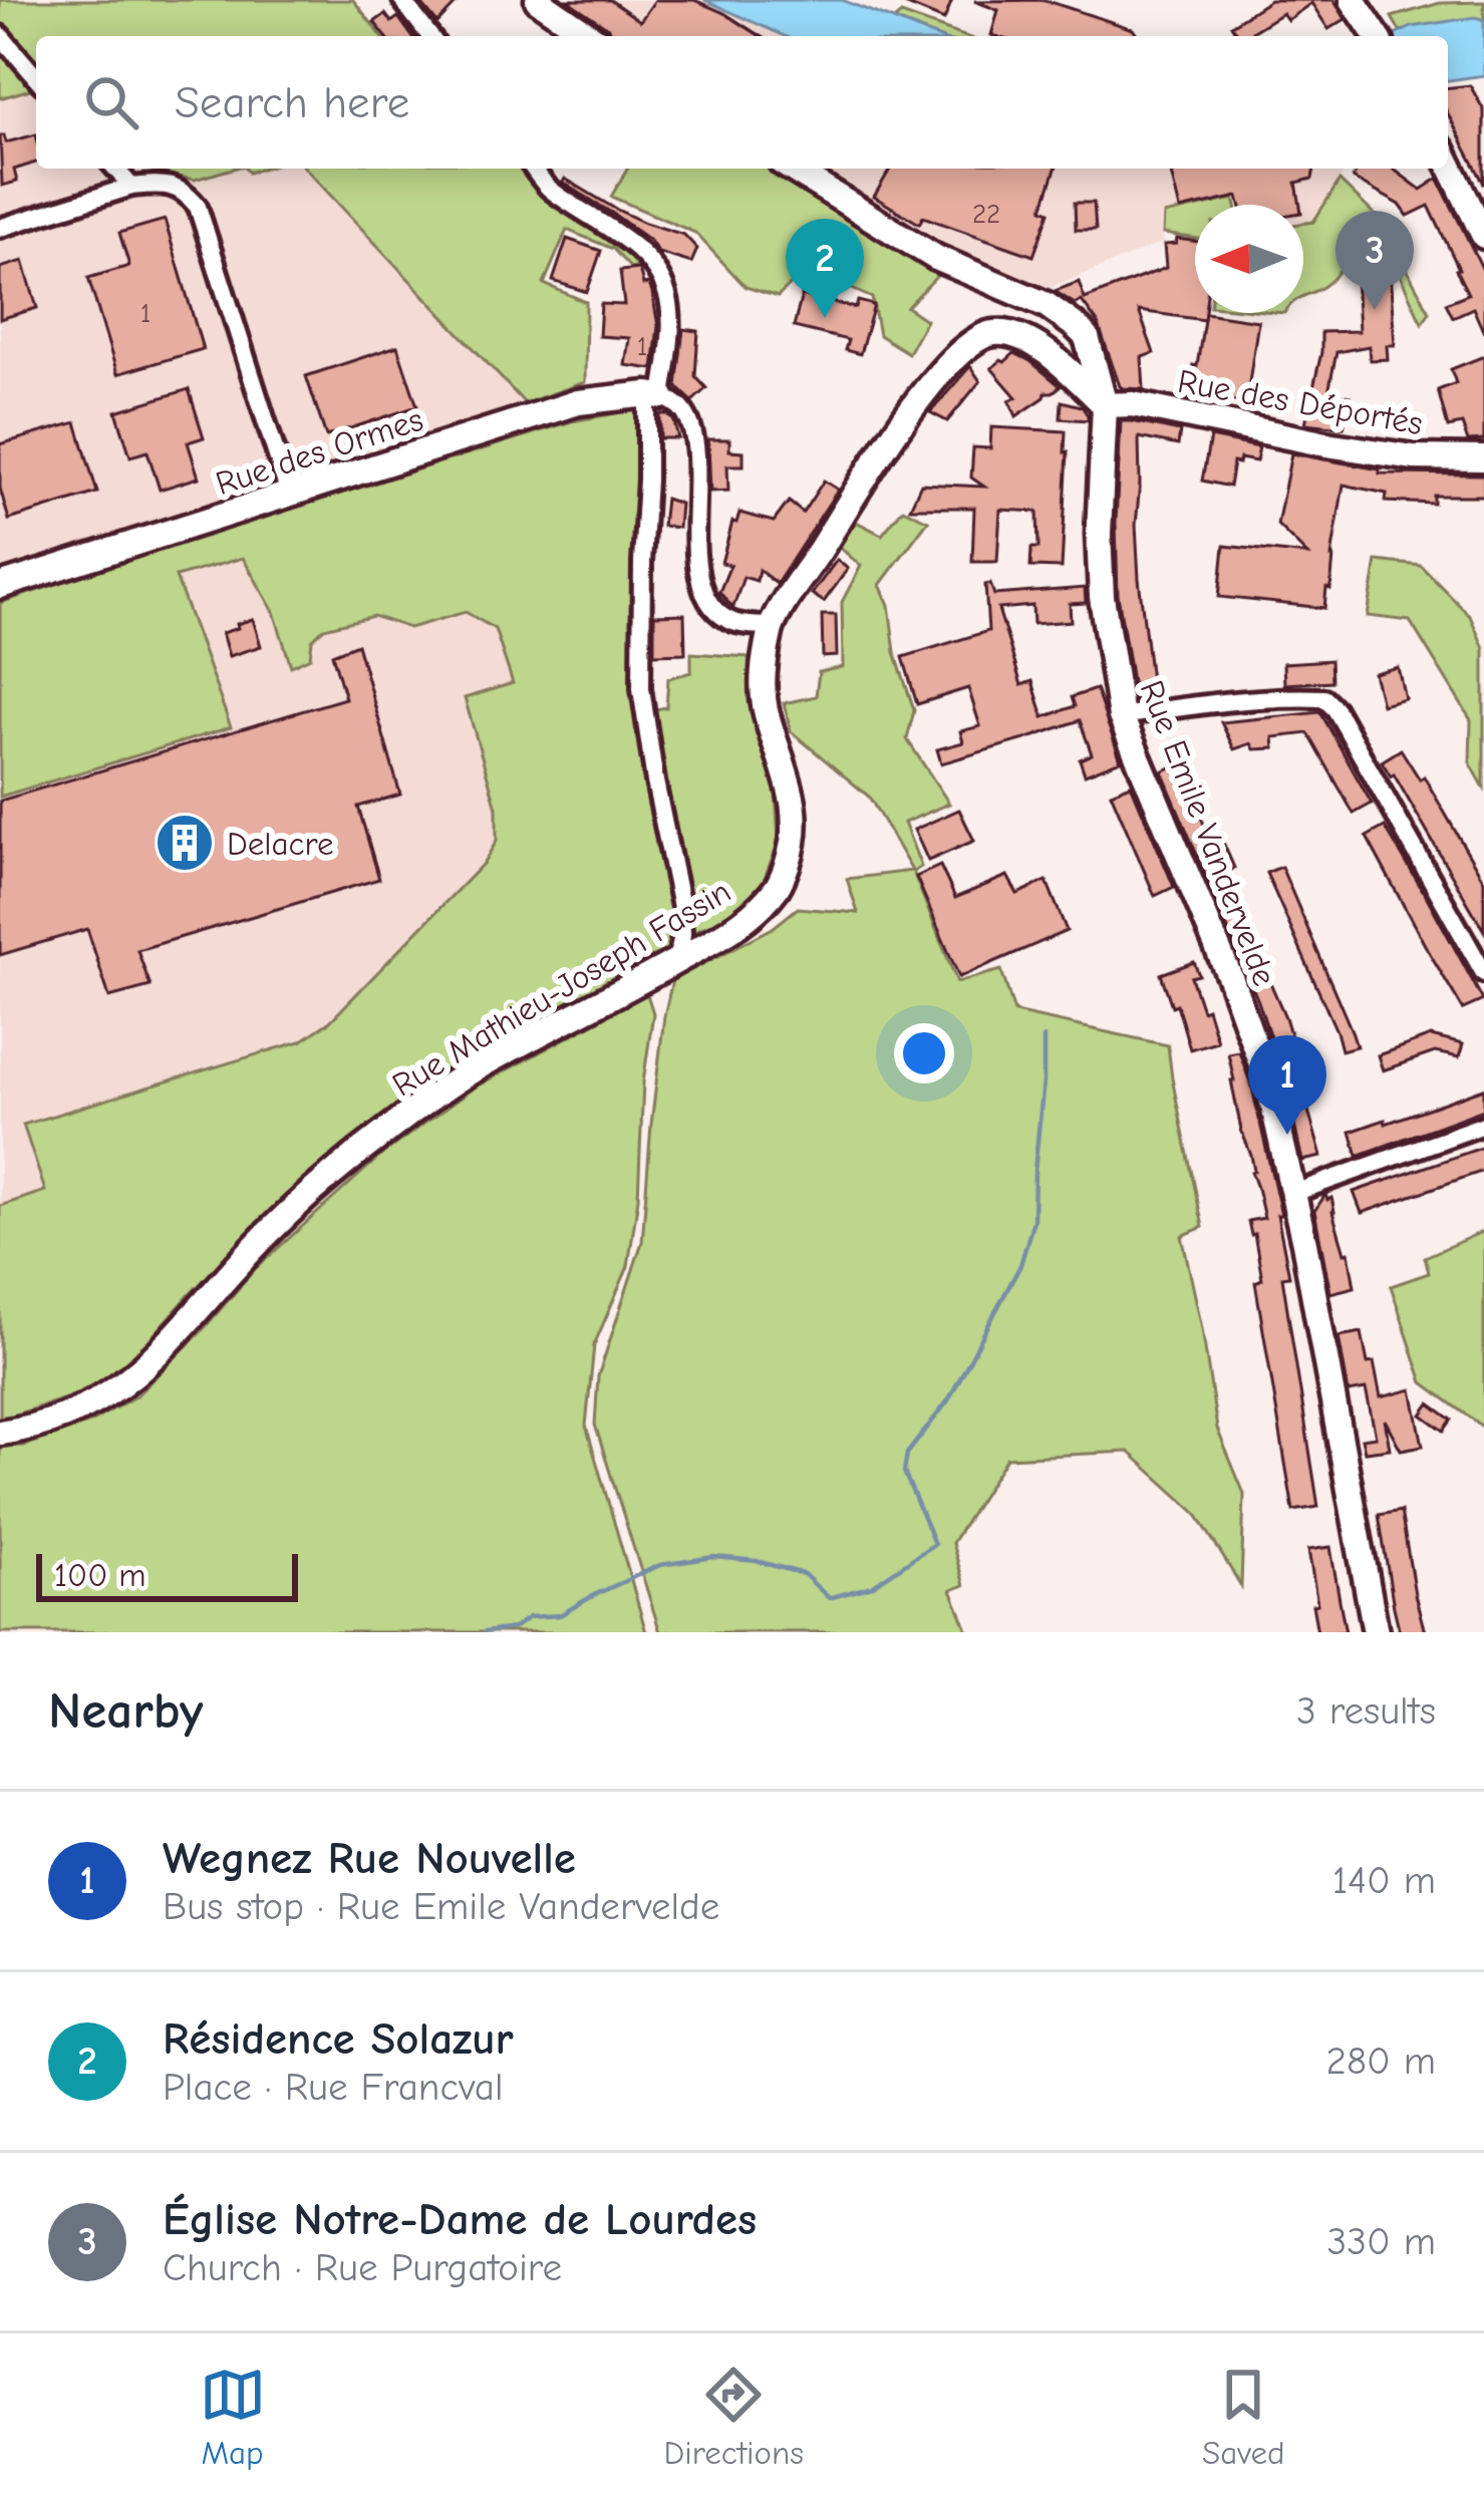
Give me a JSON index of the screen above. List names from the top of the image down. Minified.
{"streets":{"street":["Rue des Déportés","Rue des Ormes","Rue Emile Vandervelde","Rue Mathieu-Joseph Fassin"]},"crossings":[["Rue des Déportés","Rue Emile Vandervelde"]],"places":{"building":["Delacre"]},"house_numbers":["22","1","1"],"scale_bar":"100 m","north":"left","page":{"search":"Search here","pins":["3","2","1"],"scale":"100 m","heading":["Nearby","3 results"],"list":[{"mark":"1","name":"Wegnez Rue Nouvelle","note":"Bus stop · Rue Emile Vandervelde","value":"140 m"},{"mark":"2","name":"Résidence Solazur","note":"Place · Rue Francval","value":"280 m"},{"mark":"3","name":"Église Notre-Dame de Lourdes","note":"Church · Rue Purgatoire","value":"330 m"}],"nav":["Map","Directions","Saved"]}}
